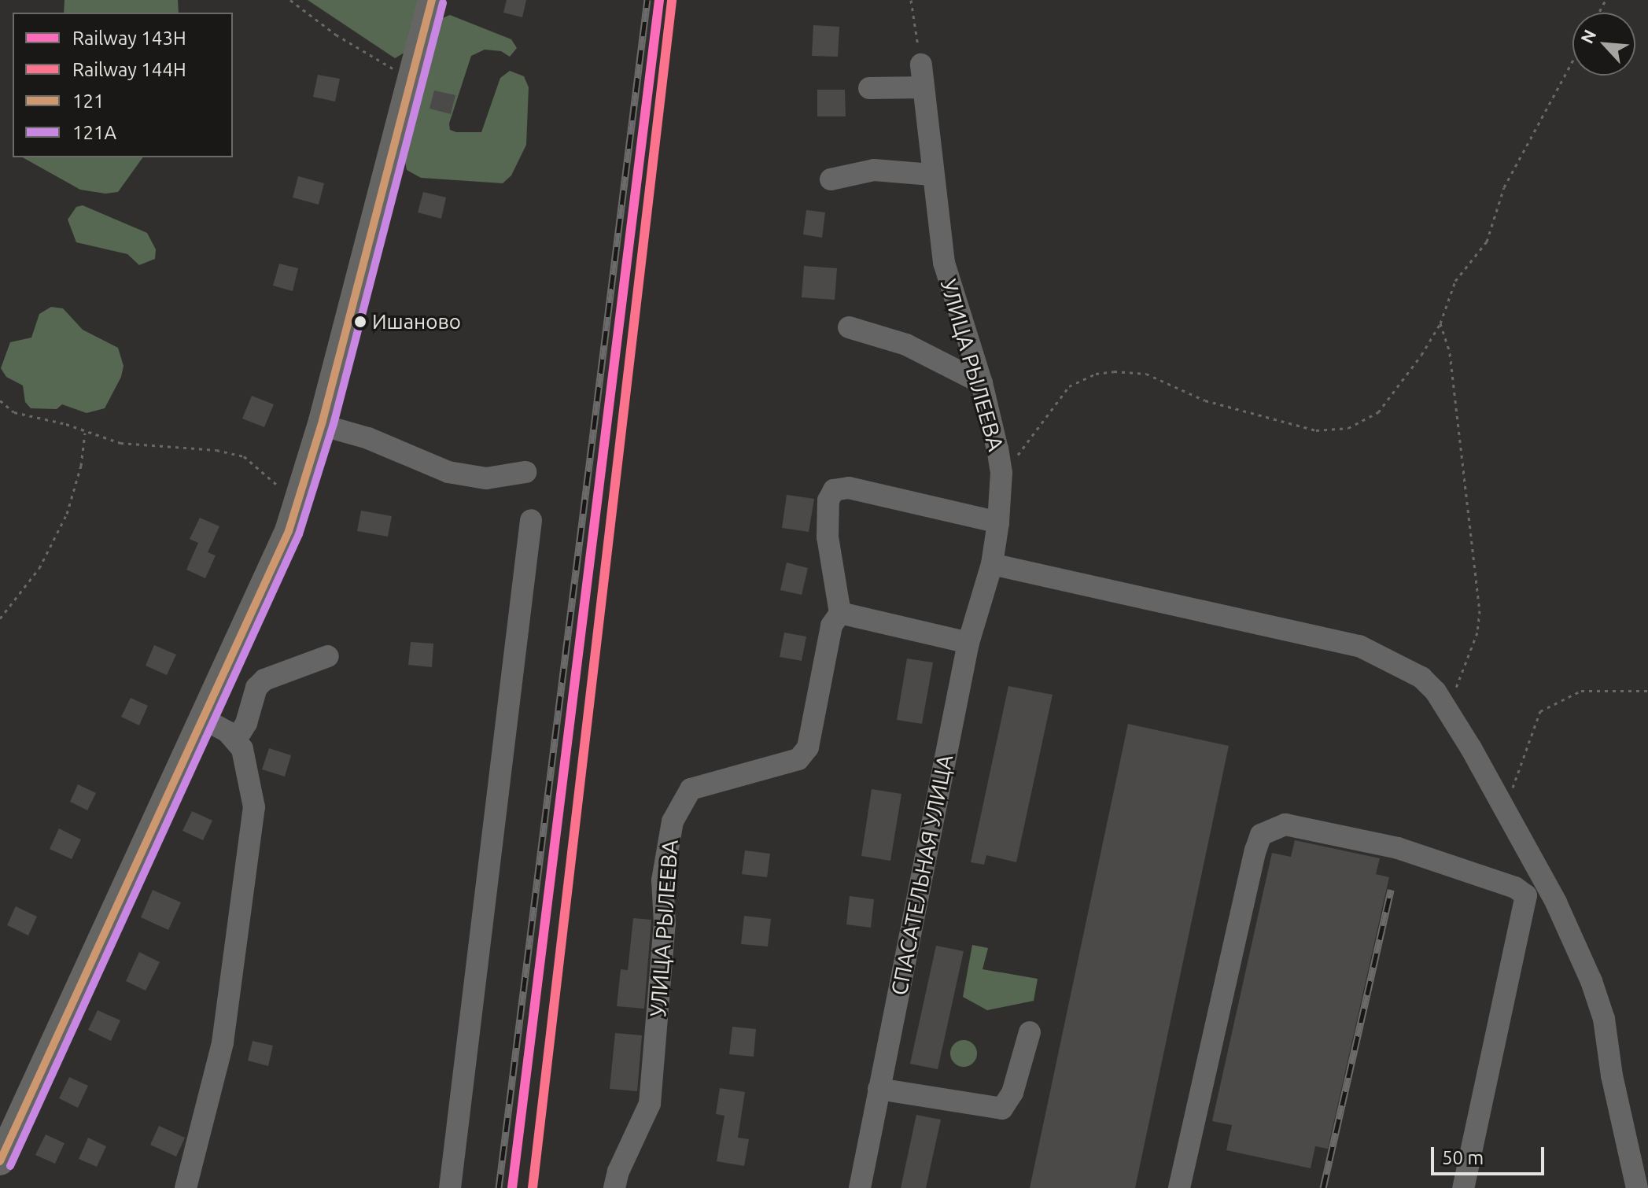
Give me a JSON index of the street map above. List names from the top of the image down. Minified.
{"streets":{"street":["УЛИЦА РЫЛЕЕВА","СПАСАТЕЛЬНАЯ УЛИЦА"]},"crossings":[["УЛИЦА РЫЛЕЕВА","СПАСАТЕЛЬНАЯ УЛИЦА"]],"places":["Ишаново"],"lines":["rail line 143Н","rail line 144Н","transit line 121","transit line 121А"],"legend":["Railway 143Н","Railway 144Н","121","121А"],"scale_bar":"50 m","north":"top left"}
